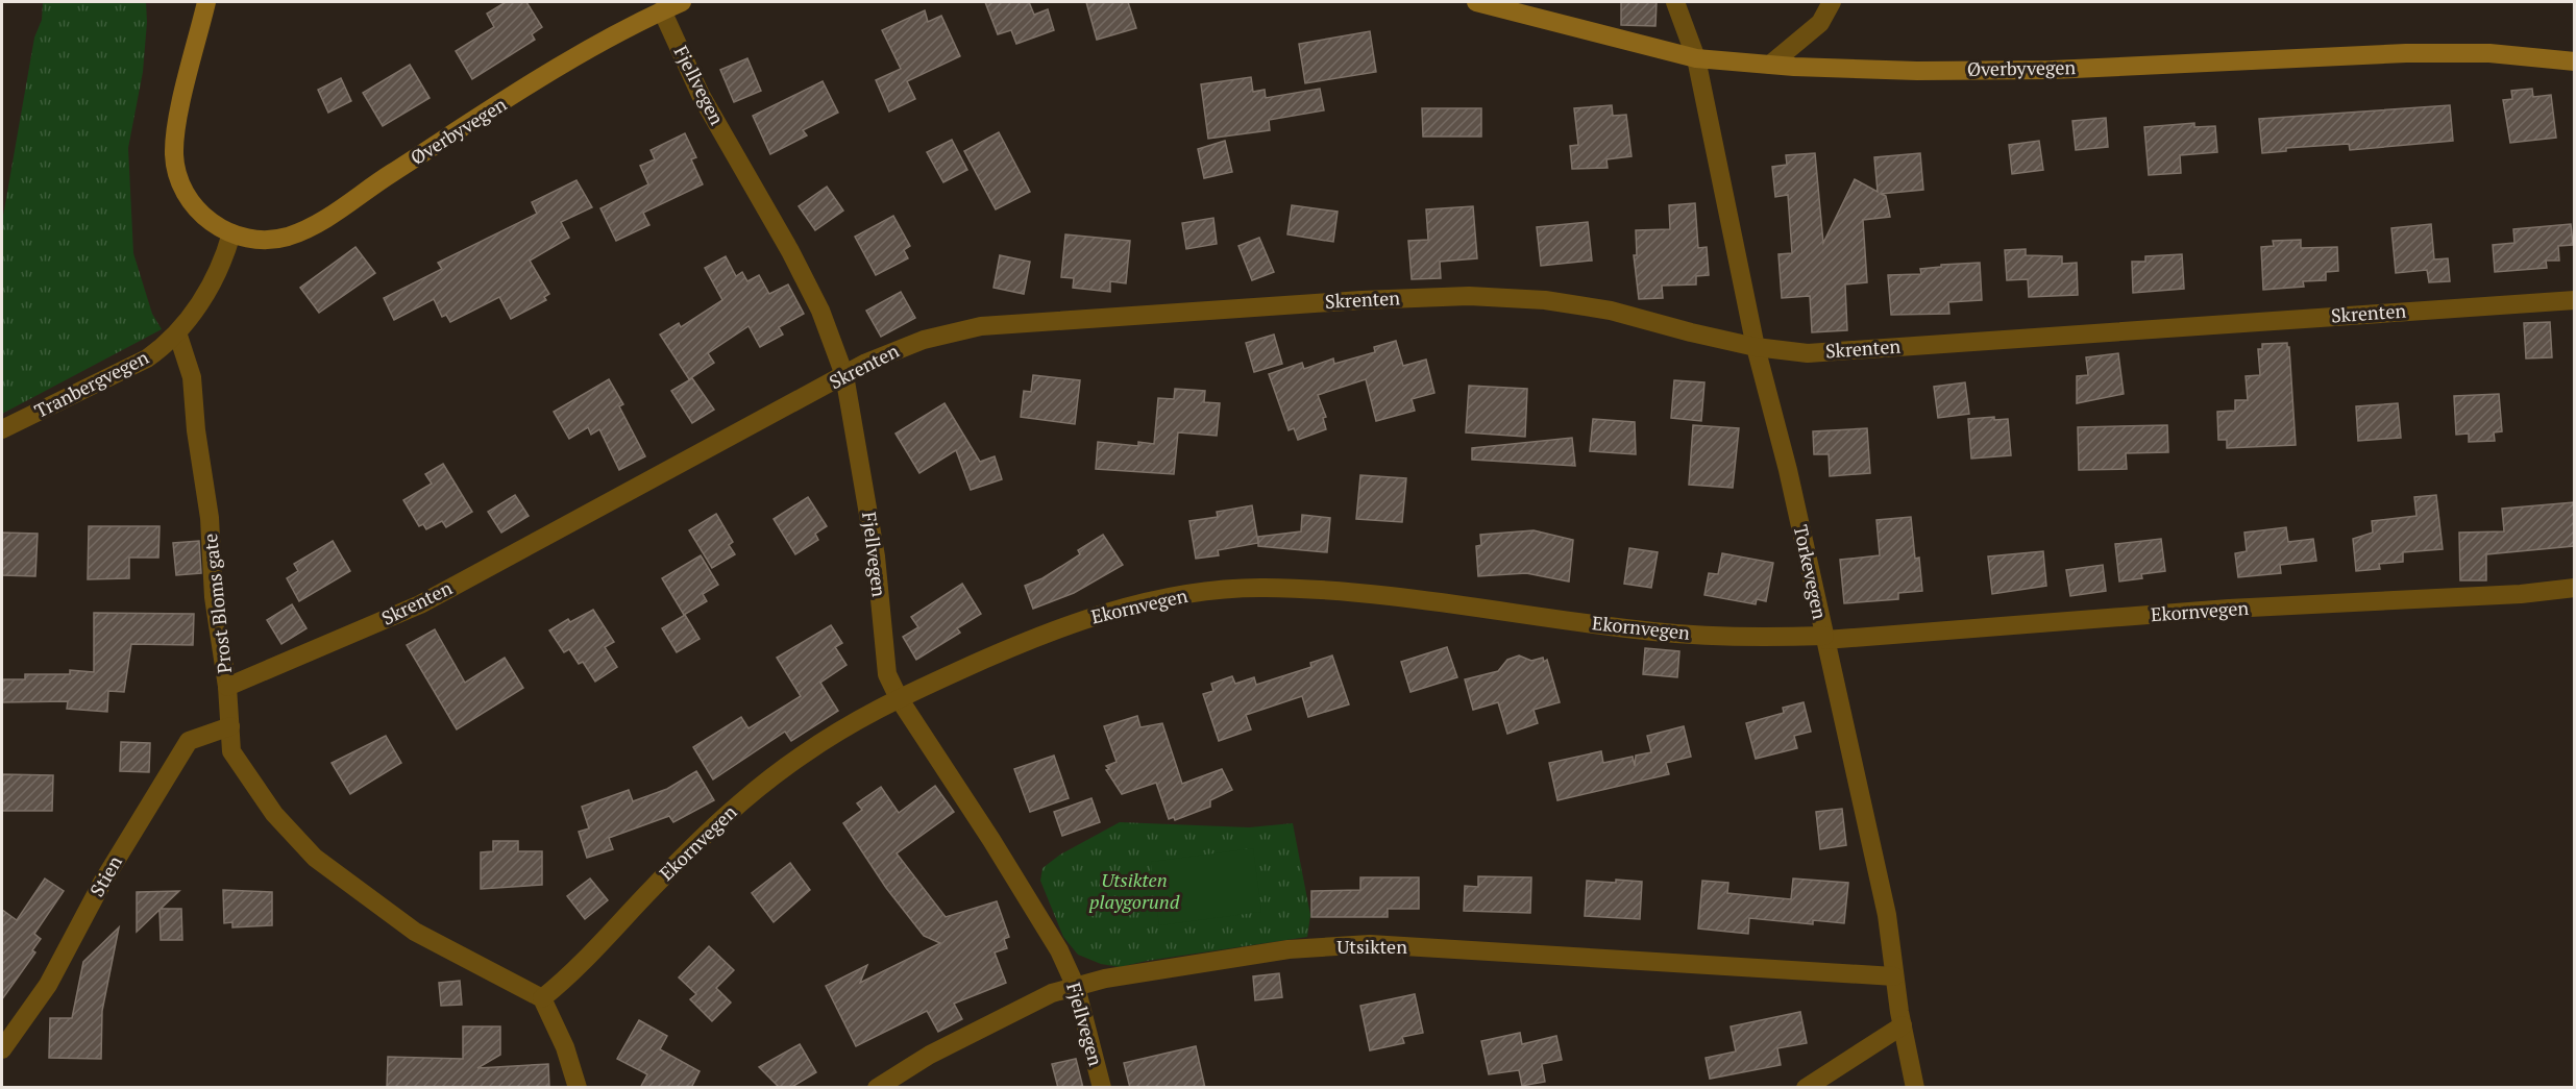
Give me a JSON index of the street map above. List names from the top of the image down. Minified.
{"streets":{"main road":["Øverbyvegen"],"street":["Fjellvegen","Skrenten","Tranbergvegen","Torkevegen","Prost Bloms gate","Ekornvegen","Stien","Utsikten"]},"crossings":[["Øverbyvegen","Fjellvegen"],["Øverbyvegen","Torkevegen"],["Fjellvegen","Skrenten"],["Fjellvegen","Ekornvegen"],["Fjellvegen","Utsikten"],["Skrenten","Torkevegen"],["Skrenten","Prost Bloms gate"],["Tranbergvegen","Prost Bloms gate"],["Torkevegen","Ekornvegen"],["Torkevegen","Utsikten"],["Prost Bloms gate","Ekornvegen"],["Prost Bloms gate","Stien"]],"parks":["Utsikten playgorund"]}
